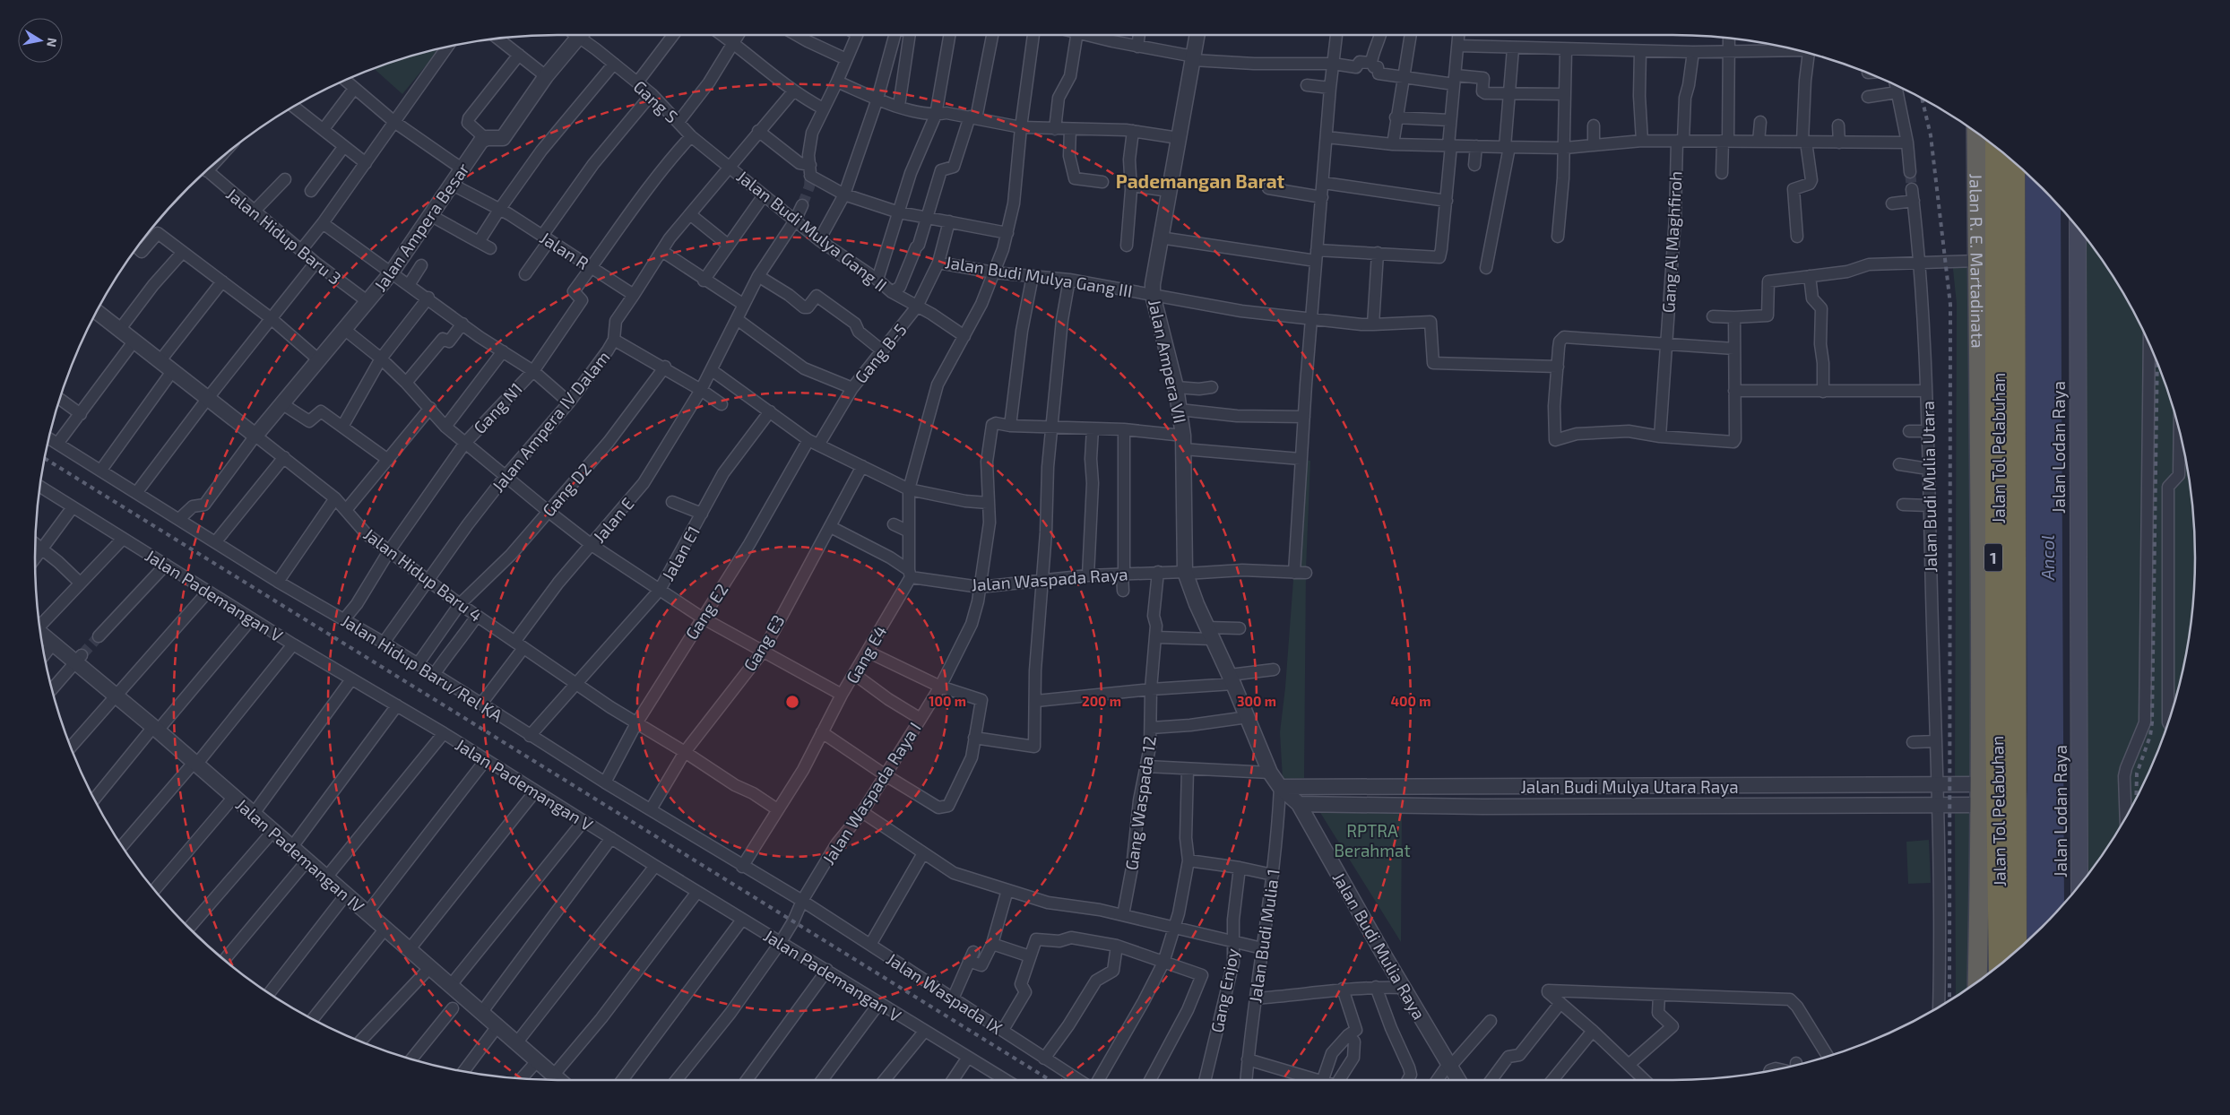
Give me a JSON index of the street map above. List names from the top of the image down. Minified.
{"streets":{"highway":["Jalan R. E. Martadinata","Jalan Tol Pelabuhan","1"],"main road":["Jalan Lodan Raya"],"street":["Gang S","Jalan Ampera Besar","Jalan Budi Mulya Gang II","Jalan Hidup Baru 3","Gang Al Maghfiroh","Jalan R","Jalan Budi Mulya Gang III","Gang B-5","Jalan Ampera VII","Gang N1","Jalan Ampera IV Dalam","Jalan Budi Mulia Utara","Gang D2","Jalan E","Jalan E1","Jalan Hidup Baru 4","Jalan Waspada Raya","Jalan Pademangan V","Gang E2","Gang E3","Gang E4","Jalan Hidup Baru/Rel KA","Jalan Budi Mulya Utara Raya","Jalan Waspada Raya I","Gang Waspada 12","Jalan Pademangan IV","Jalan Budi Mulia 1","Jalan Budi Mulia Raya","Gang Enjoy","Jalan Waspada IX"]},"crossings":[["Gang S","Jalan Budi Mulya Gang II"],["Jalan Ampera Besar","Jalan Hidup Baru 3"],["Jalan Ampera Besar","Jalan R"],["Jalan Ampera Besar","Jalan Hidup Baru 4"],["Jalan Budi Mulya Gang II","Gang B-5"],["Jalan R","Gang N1"],["Jalan R. E. Martadinata","Jalan Budi Mulya Utara Raya"],["Jalan Budi Mulya Gang III","Gang B-5"],["Jalan Budi Mulya Gang III","Jalan Ampera VII"],["Gang B-5","Gang E2"],["Jalan Ampera VII","Jalan Waspada Raya"],["Jalan Ampera VII","Jalan Budi Mulya Utara Raya"],["Jalan Ampera VII","Jalan Budi Mulia 1"],["Jalan Ampera VII","Jalan Budi Mulia Raya"],["Gang N1","Jalan Hidup Baru 4"],["Gang N1","Jalan Hidup Baru/Rel KA"],["Jalan Ampera IV Dalam","Gang D2"],["Jalan Ampera IV Dalam","Jalan E"],["Jalan Ampera IV Dalam","Jalan Hidup Baru 4"],["Jalan Ampera IV Dalam","Jalan Hidup Baru/Rel KA"],["Jalan Budi Mulia Utara","Jalan Budi Mulya Utara Raya"],["Gang D2","Jalan Hidup Baru 4"],["Gang D2","Jalan Hidup Baru/Rel KA"],["Jalan E","Jalan Hidup Baru 4"],["Jalan E","Jalan Hidup Baru/Rel KA"],["Jalan E1","Jalan Hidup Baru 4"],["Jalan E1","Jalan Hidup Baru/Rel KA"],["Jalan Hidup Baru 4","Gang E2"],["Jalan Hidup Baru 4","Gang E3"],["Jalan Hidup Baru 4","Gang E4"],["Jalan Waspada Raya","Gang E4"],["Jalan Waspada Raya","Jalan Waspada Raya I"],["Jalan Waspada Raya","Gang Waspada 12"],["Jalan Pademangan V","Jalan Waspada Raya I"],["Gang E2","Jalan Hidup Baru/Rel KA"],["Gang E3","Jalan Hidup Baru/Rel KA"],["Gang E4","Jalan Hidup Baru/Rel KA"],["Jalan Hidup Baru/Rel KA","Jalan Waspada Raya I"],["Jalan Hidup Baru/Rel KA","Jalan Waspada IX"],["Jalan Budi Mulya Utara Raya","Jalan Budi Mulia 1"],["Jalan Budi Mulya Utara Raya","Jalan Budi Mulia Raya"],["Jalan Waspada Raya I","Jalan Waspada IX"],["Jalan Budi Mulia 1","Jalan Budi Mulia Raya"]],"districts":["Pademangan Barat"],"water":["Ancol"],"parks":["RPTRA Berahmat"],"north":"right","rings":["100 m","200 m","300 m","400 m"]}
